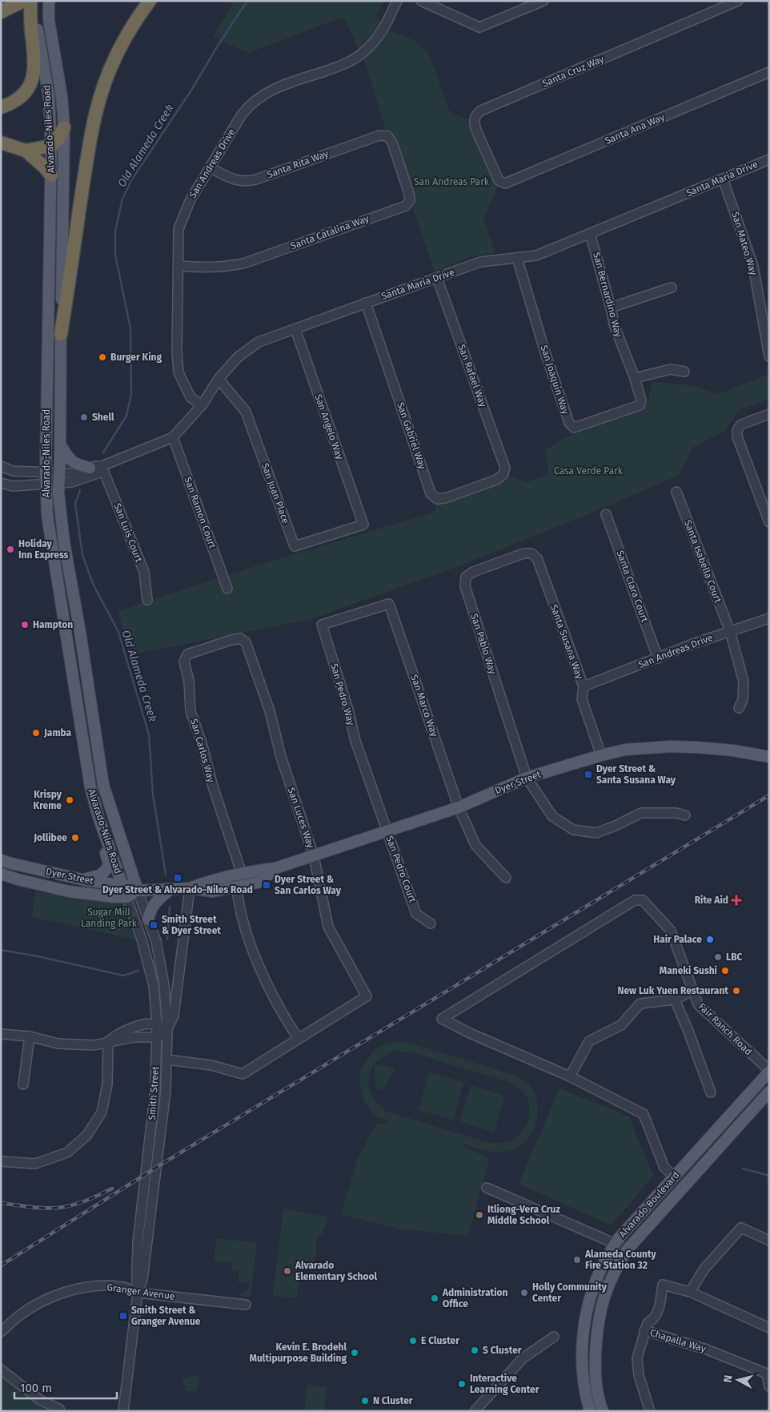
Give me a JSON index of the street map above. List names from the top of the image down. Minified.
{"streets":{"main road":["Alvarado-Niles Road","Dyer Street","Alvarado Boulevard"],"street":["Santa Cruz Way","Santa Ana Way","San Andreas Drive","Santa Rita Way","Santa Maria Drive","Santa Catalina Way","San Mateo Way","San Bernardino Way","San Rafael Way","San Joaquin Way","San Angelo Way","San Gabriel Way","San Juan Place","San Ramon Court","San Luis Court","Santa Isabella Court","Santa Clara Court","Santa Susana Way","San Pablo Way","San Pedro Way","San Marco Way","San Carlos Way","San Luces Way","San Pedro Court","Fair Ranch Road","Smith Street","Granger Avenue","Chapalla Way"]},"crossings":[["Santa Cruz Way","Santa Ana Way"],["Alvarado-Niles Road","Santa Maria Drive"],["Alvarado-Niles Road","Dyer Street"],["Alvarado-Niles Road","Smith Street"],["San Andreas Drive","Santa Rita Way"],["San Andreas Drive","Santa Maria Drive"],["San Andreas Drive","Santa Catalina Way"],["San Andreas Drive","Santa Isabella Court"],["San Andreas Drive","Santa Clara Court"],["San Andreas Drive","Santa Susana Way"],["Santa Rita Way","Santa Catalina Way"],["Santa Maria Drive","San Mateo Way"],["Santa Maria Drive","San Bernardino Way"],["Santa Maria Drive","San Rafael Way"],["Santa Maria Drive","San Joaquin Way"],["Santa Maria Drive","San Angelo Way"],["Santa Maria Drive","San Gabriel Way"],["Santa Maria Drive","San Juan Place"],["Santa Maria Drive","San Ramon Court"],["Santa Maria Drive","San Luis Court"],["San Bernardino Way","San Joaquin Way"],["San Rafael Way","San Gabriel Way"],["San Angelo Way","San Juan Place"],["Santa Susana Way","San Pablo Way"],["Santa Susana Way","Dyer Street"],["San Pablo Way","Dyer Street"],["San Pedro Way","San Marco Way"],["San Pedro Way","Dyer Street"],["San Pedro Way","San Pedro Court"],["San Marco Way","Dyer Street"],["San Carlos Way","Dyer Street"],["San Carlos Way","San Luces Way"],["Dyer Street","San Luces Way"],["Dyer Street","San Pedro Court"],["Dyer Street","Smith Street"],["Fair Ranch Road","Alvarado Boulevard"],["Smith Street","Granger Avenue"]],"water":["Old Alameda Creek"],"parks":["San Andreas Park","Casa Verde Park","Sugar Mill Landing Park"],"places":{"other":["Burger King","Shell","Holiday Inn Express","Hampton","Jamba","Krispy Kreme","Jollibee","Hair Palace","LBC","Maneki Sushi","New Luk Yuen Restaurant","Itliong-Vera Cruz Middle School","Alameda County Fire Station 32","Alvarado Elementary School","Holly Community Center","Administration Office","E Cluster","S Cluster","Kevin E. Brodehl Multipurpose Building","Interactive Learning Center","N Cluster"],"transit":["Dyer Street & Santa Susana Way","Dyer Street & Alvarado-Niles Road","Dyer Street & San Carlos Way","Smith Street & Dyer Street","Smith Street & Granger Avenue"],"health":["Rite Aid"]},"scale_bar":"100 m","north":"left"}
